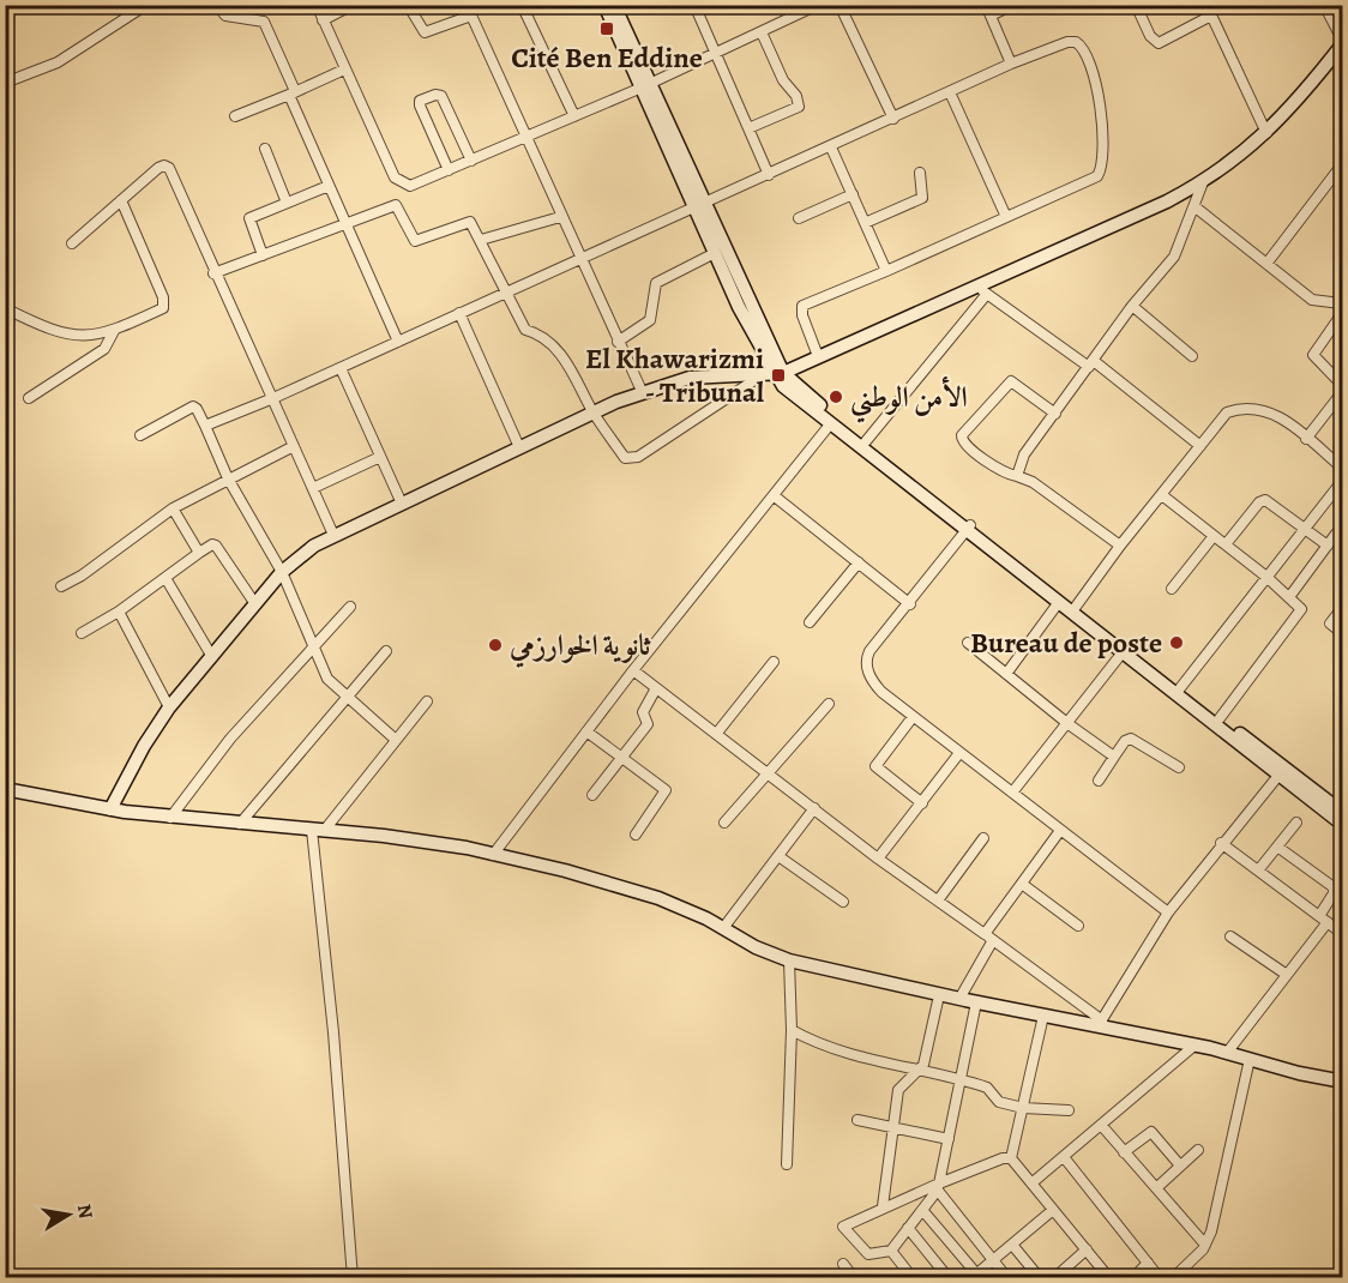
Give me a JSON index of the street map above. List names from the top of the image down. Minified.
{"places":{"transit":["Cité Ben Eddine","El Khawarizmi - Tribunal"],"other":["الأمن الوطني","Bureau de poste","ثانوية الخوارزمي"]},"north":"right"}
